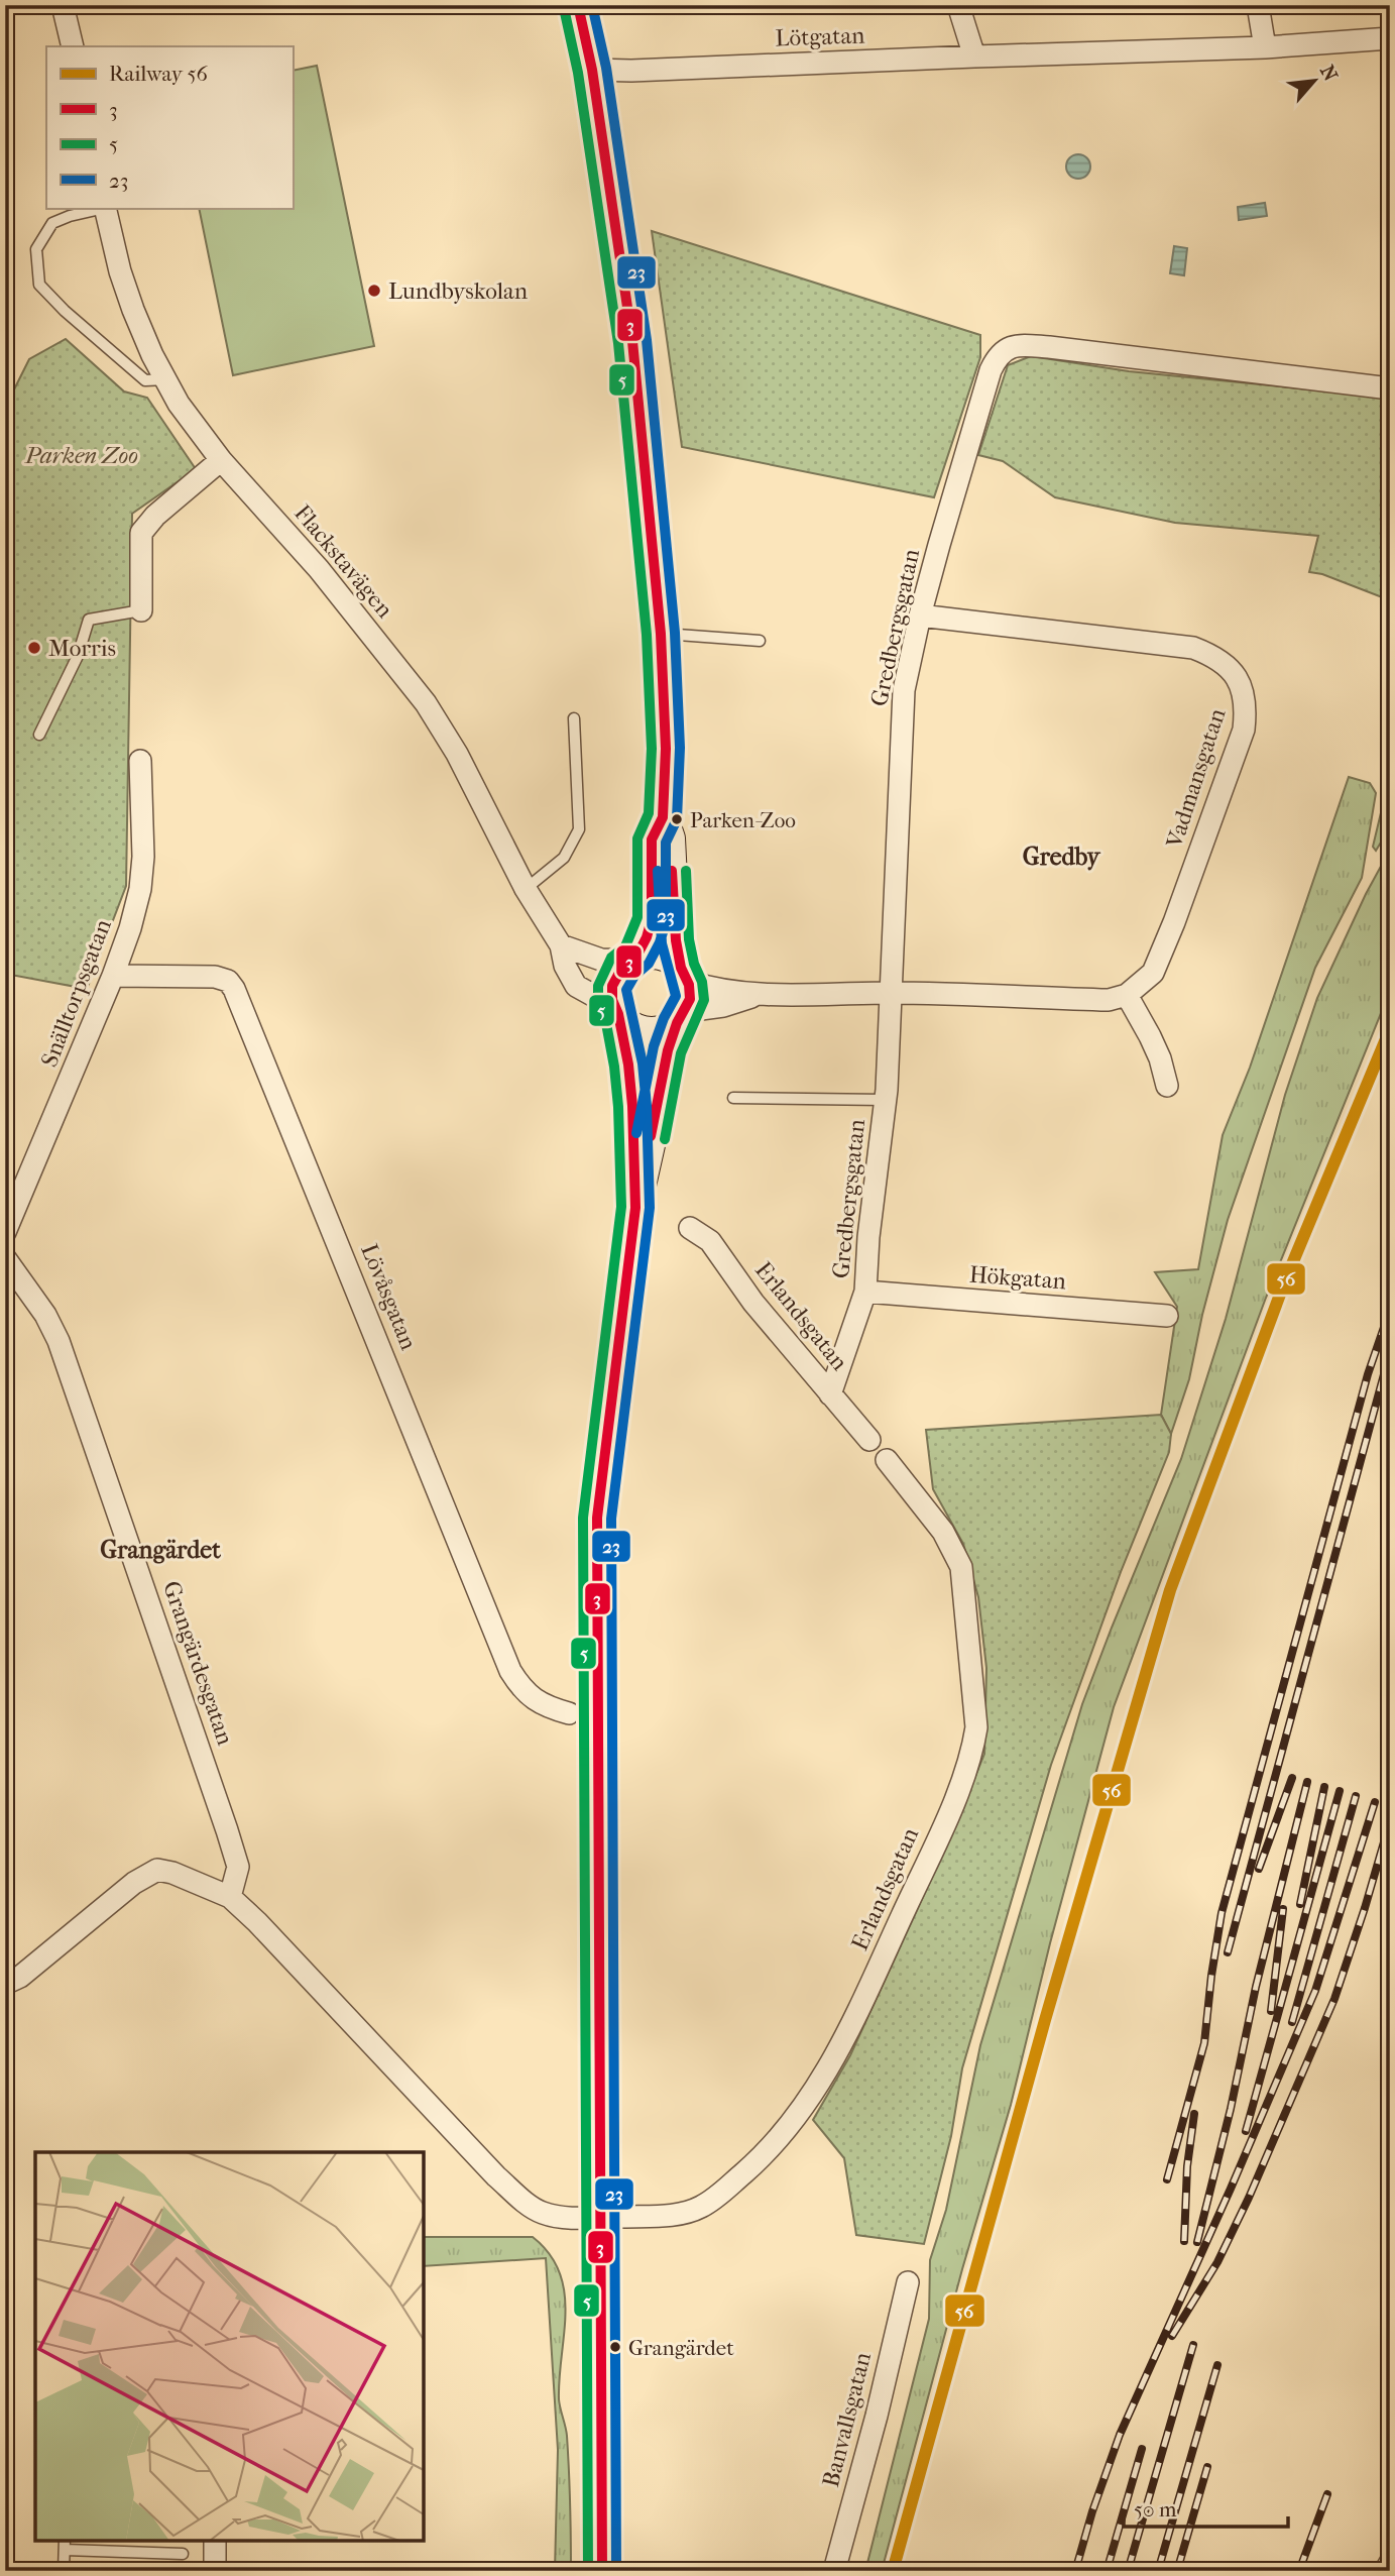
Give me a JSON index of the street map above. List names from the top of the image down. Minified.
{"streets":{"street":["Lötgatan","Flackstavägen","Gredbergsgatan","Vadmansgatan","Snälltorpsgatan","Hökgatan","Lövåsgatan","Erlandsgatan","Grangärdesgatan","Banvallsgatan"]},"crossings":[["Gredbergsgatan","Vadmansgatan"],["Gredbergsgatan","Hökgatan"],["Gredbergsgatan","Erlandsgatan"],["Snälltorpsgatan","Lövåsgatan"]],"districts":["Gredby","Grangärdet"],"parks":["Parken Zoo"],"places":["Lundbyskolan","Morris","Parken-Zoo","Grangärdet"],"lines":["transit line 3","transit line 23","transit line 5","rail line 56"],"legend":["Railway 56","3","5","23"],"scale_bar":"50 m","north":"top right"}
